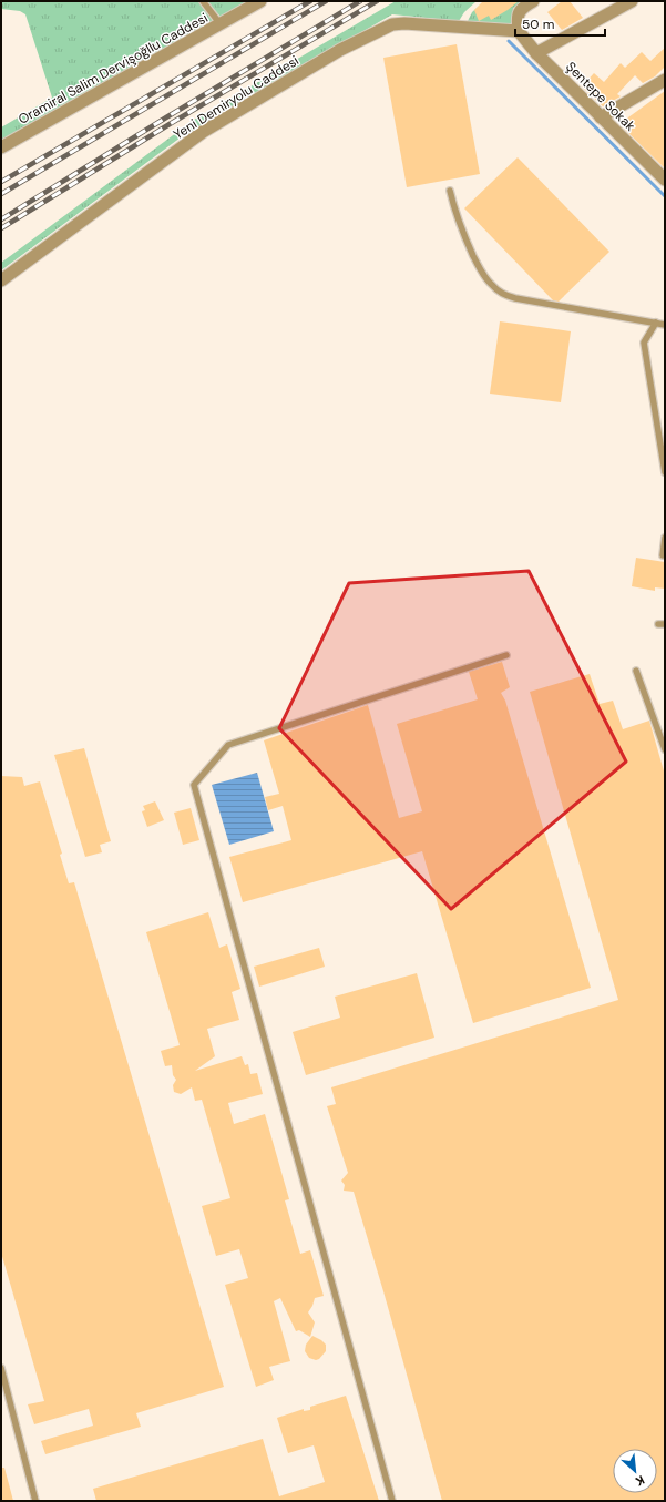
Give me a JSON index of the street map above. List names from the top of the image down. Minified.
{"streets":{"street":["Oramiral Salim Dervişoğllu Caddesi","Şentepe Sokak","Yeni Demiryolu Caddesi"]},"crossings":[["Şentepe Sokak","Yeni Demiryolu Caddesi"]],"scale_bar":"50 m","north":"bottom right"}
